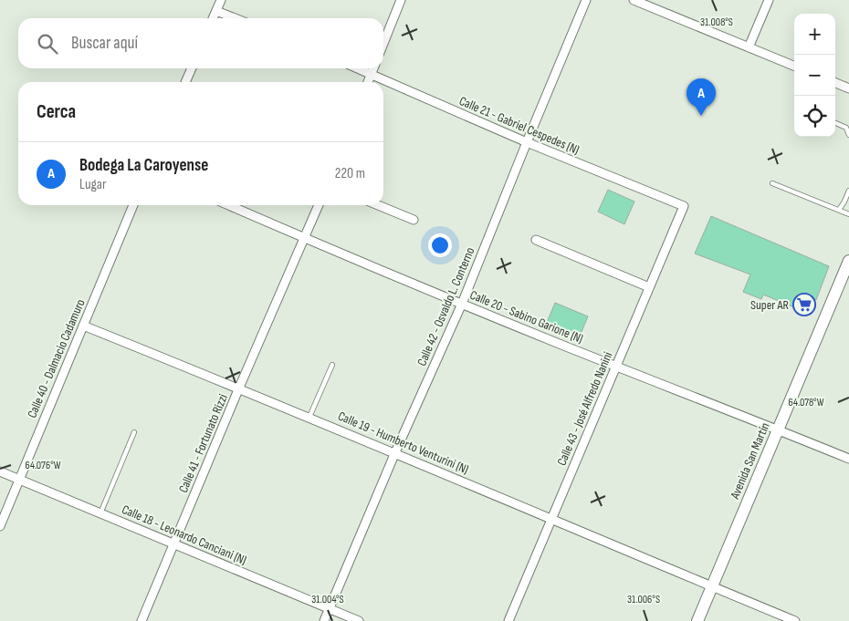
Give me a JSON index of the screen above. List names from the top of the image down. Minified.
{"streets":{"main road":["Avenida San Martín"],"street":["Calle 21 - Gabriel Cespedes (N)","Calle 42 - Osvaldo L. Conterno","Calle 20 - Sabino Garione (N)","Calle 40 - Dalmacio Cadamuro","Calle 43 - José Alfredo Nanini","Calle 19 - Humberto Venturini (N)","Calle 41 - Fortunato Rizzi","Calle 18 - Leonardo Canciani (N)"]},"crossings":[["Calle 21 - Gabriel Cespedes (N)","Calle 42 - Osvaldo L. Conterno"],["Calle 21 - Gabriel Cespedes (N)","Calle 43 - José Alfredo Nanini"],["Calle 42 - Osvaldo L. Conterno","Calle 20 - Sabino Garione (N)"],["Calle 42 - Osvaldo L. Conterno","Calle 19 - Humberto Venturini (N)"],["Calle 42 - Osvaldo L. Conterno","Calle 18 - Leonardo Canciani (N)"],["Calle 20 - Sabino Garione (N)","Calle 43 - José Alfredo Nanini"],["Calle 20 - Sabino Garione (N)","Calle 41 - Fortunato Rizzi"],["Calle 20 - Sabino Garione (N)","Avenida San Martín"],["Calle 40 - Dalmacio Cadamuro","Calle 19 - Humberto Venturini (N)"],["Calle 40 - Dalmacio Cadamuro","Calle 18 - Leonardo Canciani (N)"],["Calle 43 - José Alfredo Nanini","Calle 19 - Humberto Venturini (N)"],["Calle 19 - Humberto Venturini (N)","Calle 41 - Fortunato Rizzi"],["Calle 19 - Humberto Venturini (N)","Avenida San Martín"],["Calle 41 - Fortunato Rizzi","Calle 18 - Leonardo Canciani (N)"]],"places":{"supermarket":["Super AR"]},"page":{"map_buttons":["+","−"],"search":"Buscar aquí","pins":"A","heading":"Cerca","list":[{"mark":"A","name":"Bodega La Caroyense","note":"Lugar","value":"220 m"}]},"coordinates":["31.008°S","64.078°W","64.076°W","31.004°S","31.006°S"]}
